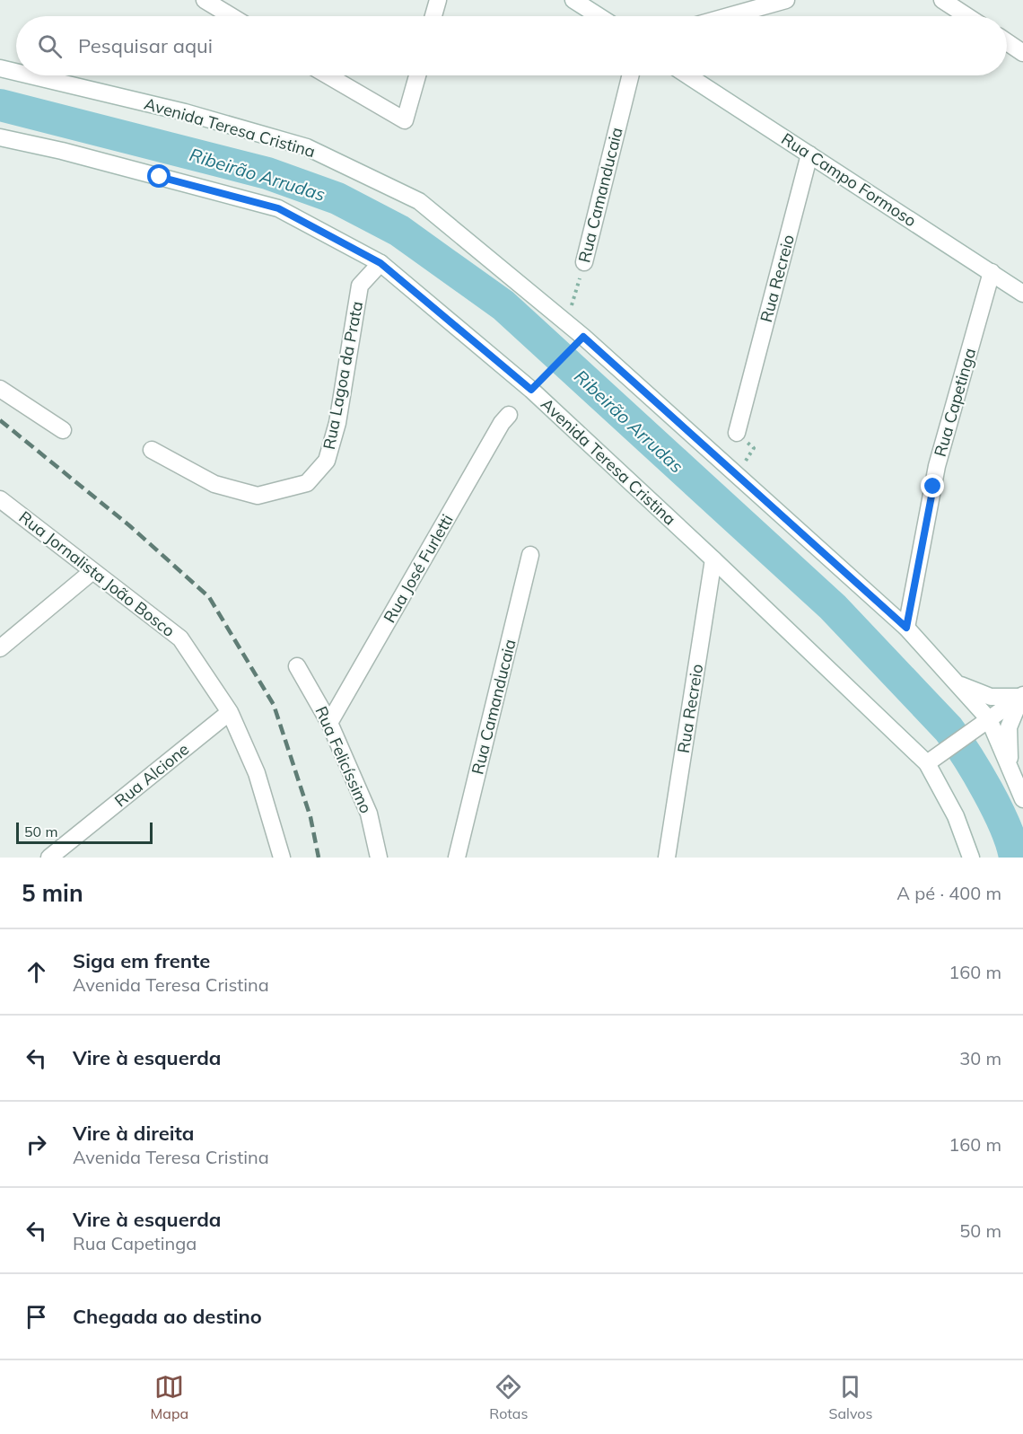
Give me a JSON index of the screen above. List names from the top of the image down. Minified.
{"streets":{"street":["Avenida Teresa Cristina","Rua Campo Formoso","Rua Camanducaia","Rua Recreio","Rua Lagoa da Prata","Rua Capetinga","Rua José Furletti","Rua Jornalista João Bosco","Rua Felicíssimo","Rua Alcione"]},"crossings":[["Avenida Teresa Cristina","Rua Camanducaia"],["Avenida Teresa Cristina","Rua Recreio"],["Avenida Teresa Cristina","Rua Lagoa da Prata"],["Avenida Teresa Cristina","Rua Capetinga"],["Rua Campo Formoso","Rua Recreio"],["Rua Campo Formoso","Rua Capetinga"],["Rua José Furletti","Rua Felicíssimo"],["Rua Jornalista João Bosco","Rua Alcione"]],"water":["Ribeirão Arrudas"],"scale_bar":"50 m","page":{"search":"Pesquisar aqui","scale":"50 m","heading":["5 min","A pé · 400 m"],"list":[["Siga em frente","Avenida Teresa Cristina","160 m"],["Vire à esquerda","30 m"],["Vire à direita","Avenida Teresa Cristina","160 m"],["Vire à esquerda","Rua Capetinga","50 m"],"Chegada ao destino"],"nav":["Mapa","Rotas","Salvos"]}}
